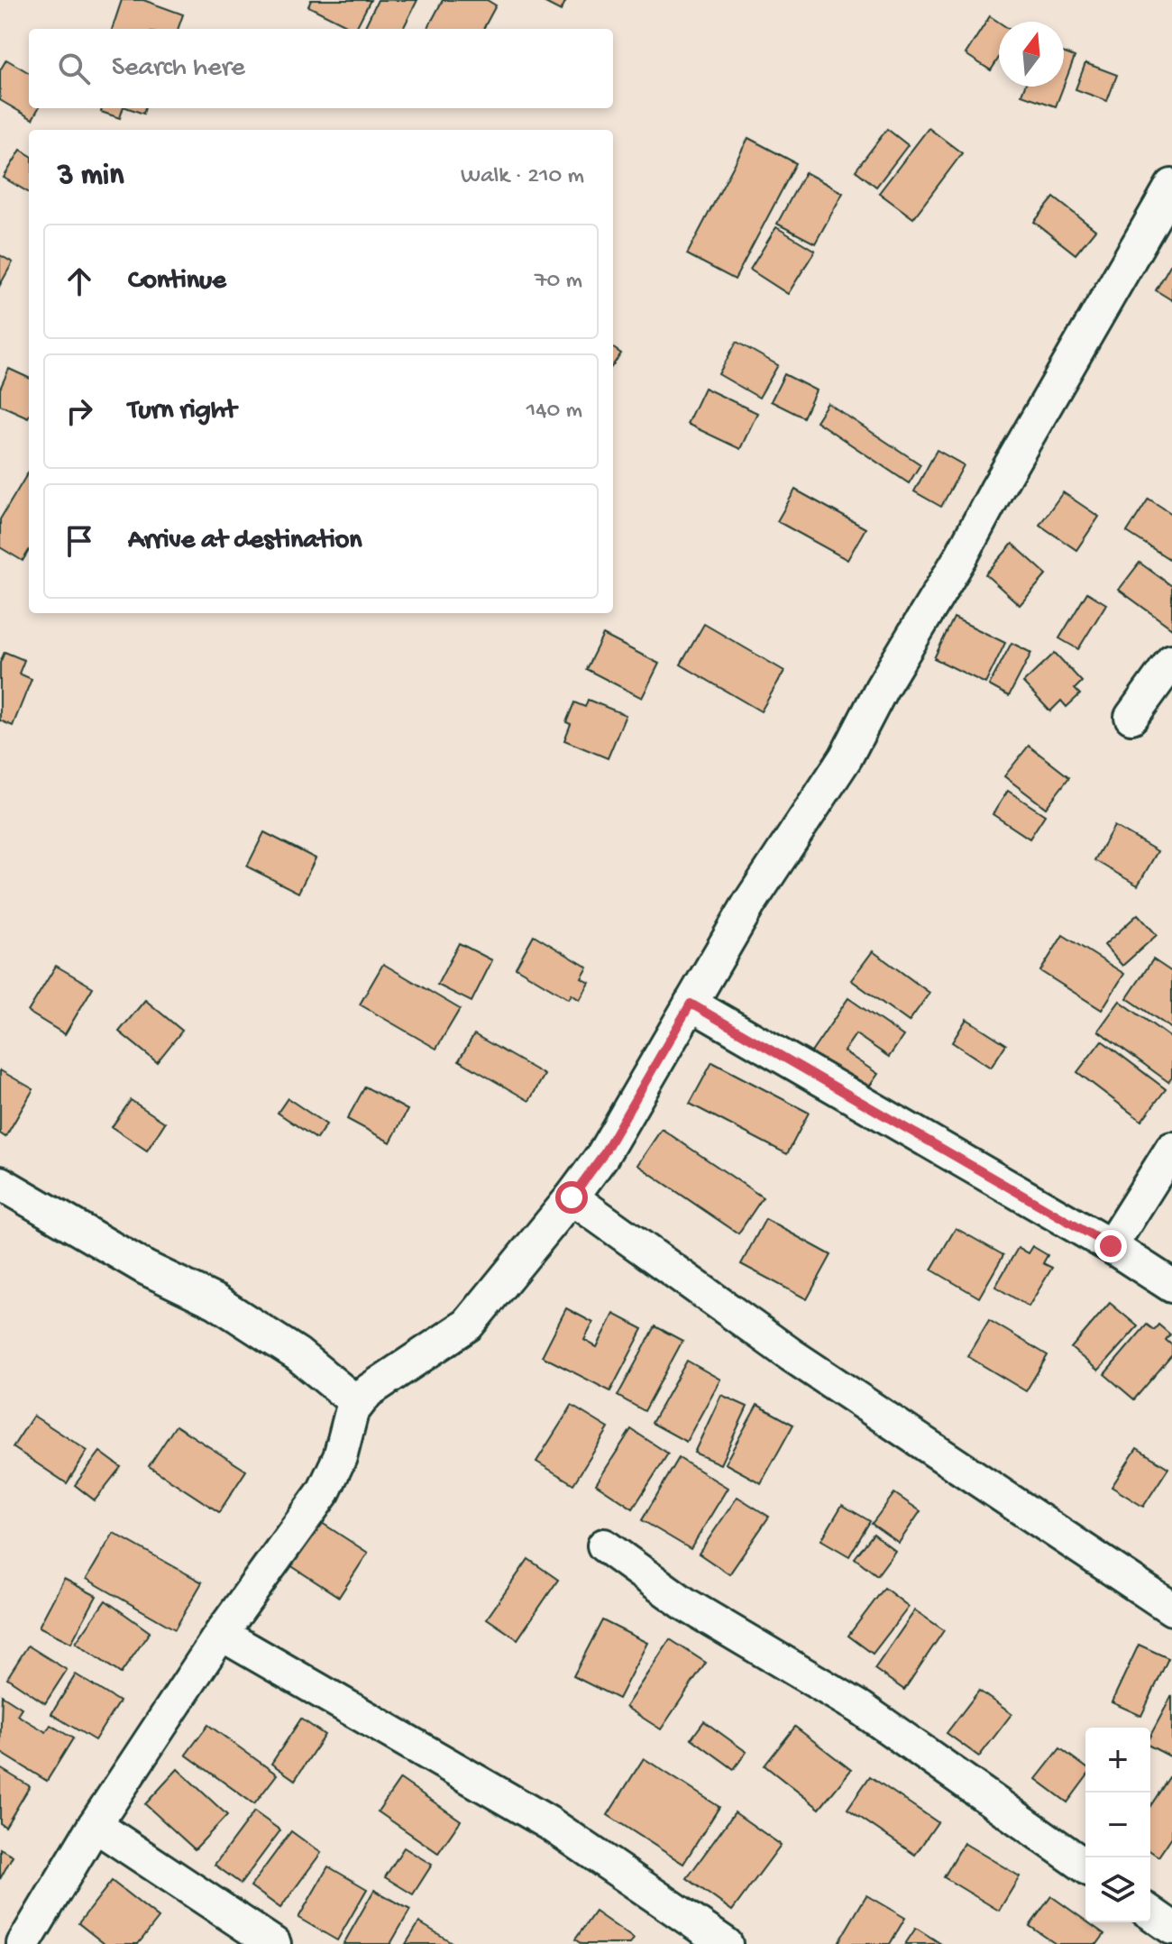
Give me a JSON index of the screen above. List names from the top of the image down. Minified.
{"north":"top","page":{"search":"Search here","heading":["3 min","Walk · 210 m"],"list":[["Continue","70 m"],["Turn right","140 m"],"Arrive at destination"],"map_buttons":["+","−"]}}
